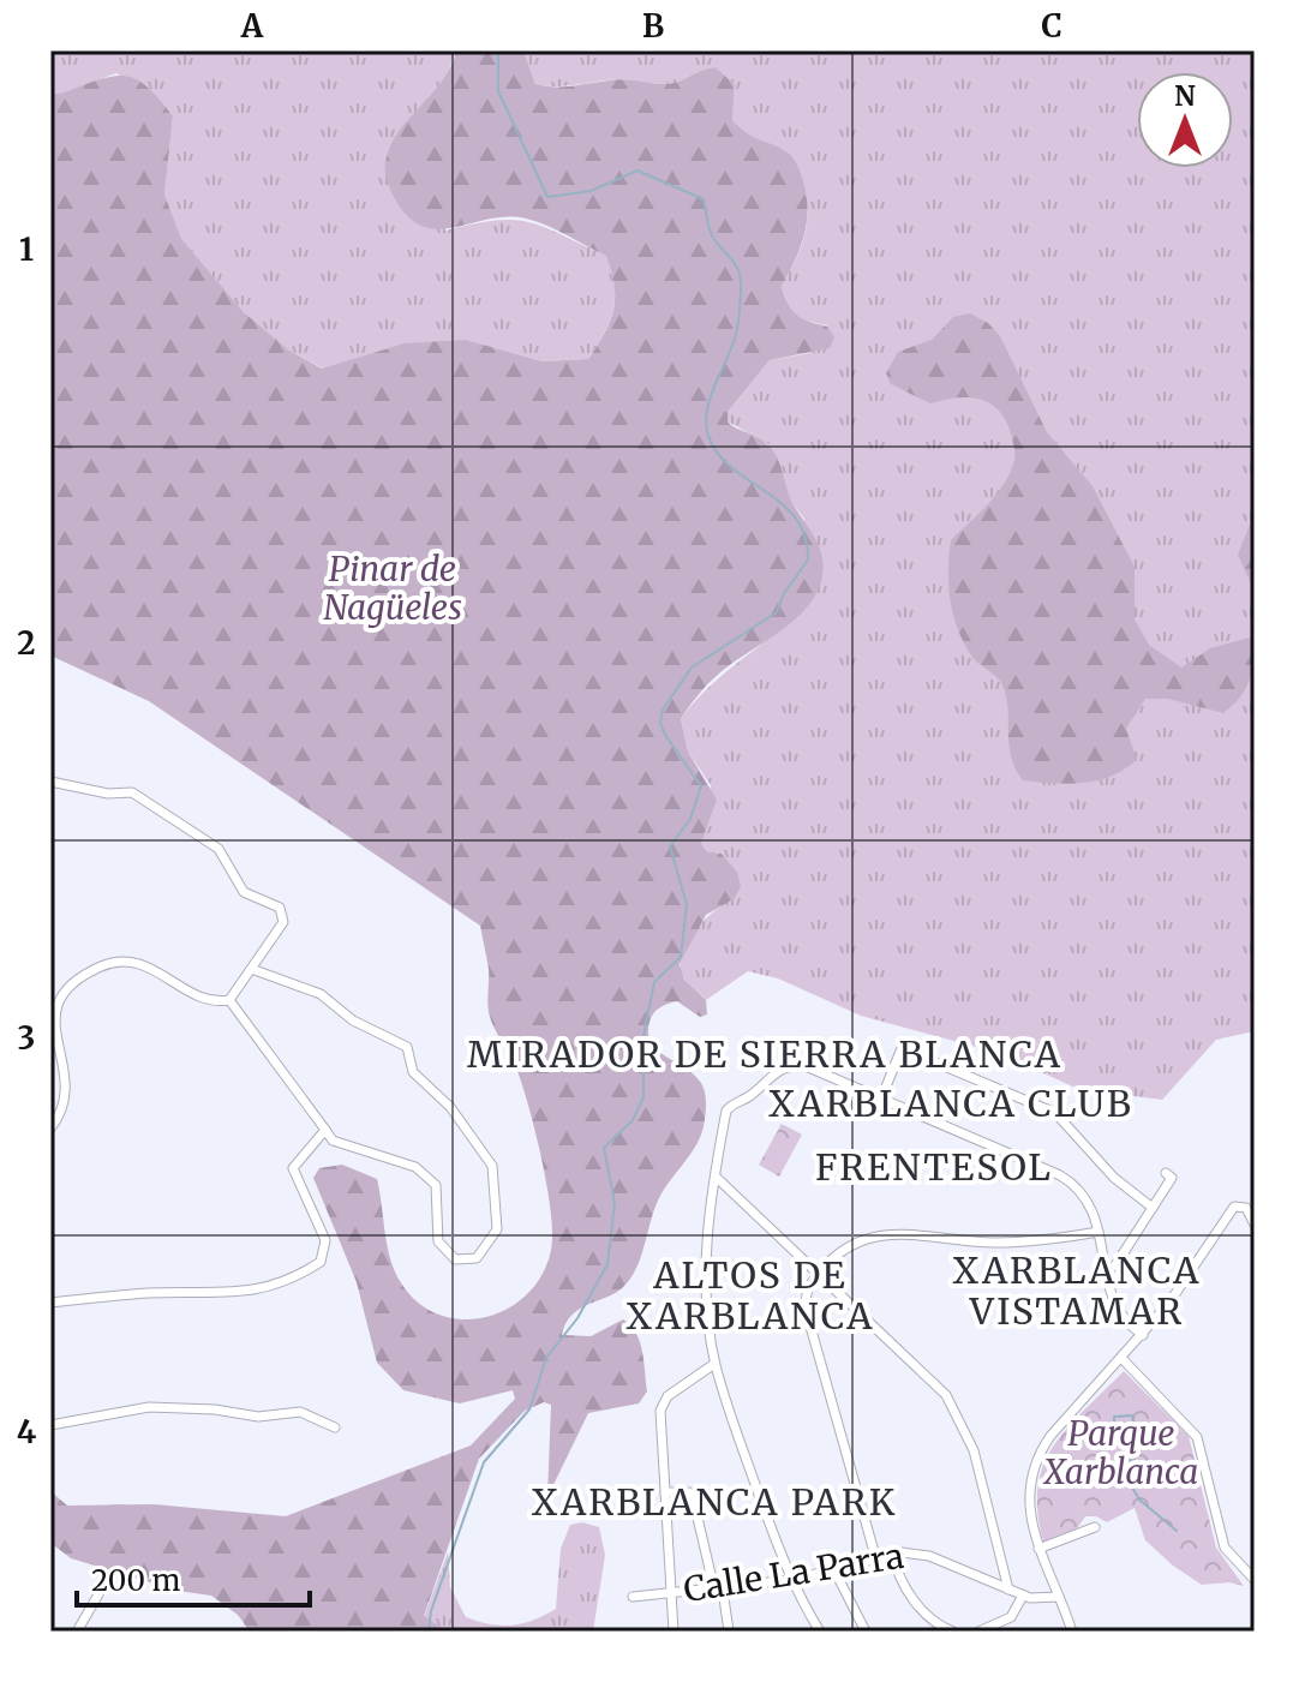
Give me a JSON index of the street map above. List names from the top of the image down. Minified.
{"streets":{"street":["Calle La Parra"]},"districts":["MIRADOR DE SIERRA BLANCA","XARBLANCA CLUB","FRENTESOL","XARBLANCA VISTAMAR","ALTOS DE XARBLANCA","XARBLANCA PARK"],"parks":["Pinar de Nagüeles","Parque Xarblanca"],"scale_bar":"200 m","north":"top","grid":{"columns":["A","B","C"],"rows":["1","2","3","4"]}}
